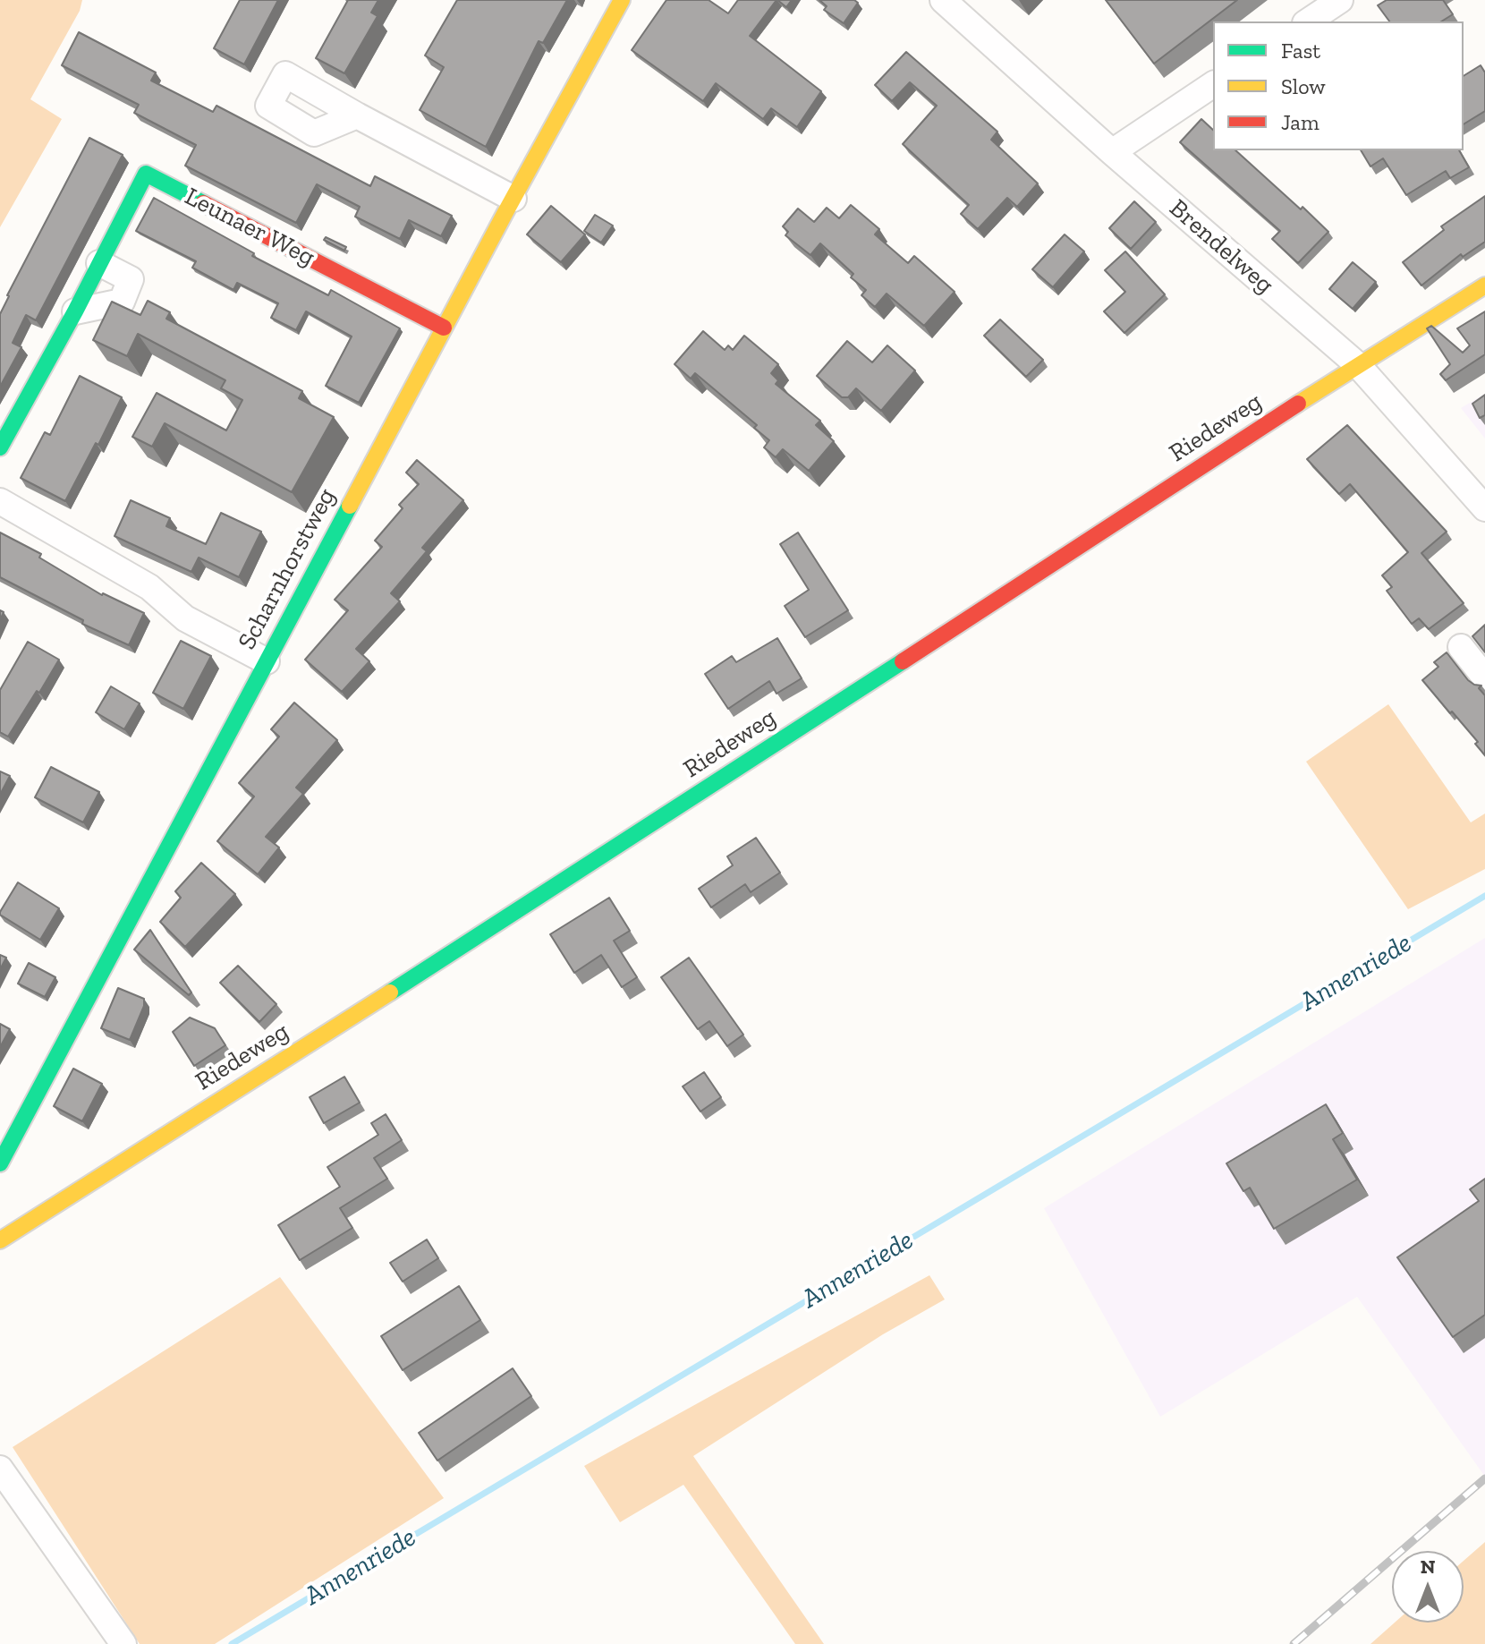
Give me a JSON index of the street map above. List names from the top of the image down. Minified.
{"streets":{"street":["Leunaer Weg","Brendelweg","Riedeweg","Scharnhorstweg"]},"crossings":[["Leunaer Weg","Scharnhorstweg"],["Brendelweg","Riedeweg"]],"water":["Annenriede"],"legend":["Fast","Slow","Jam"],"north":"top"}
